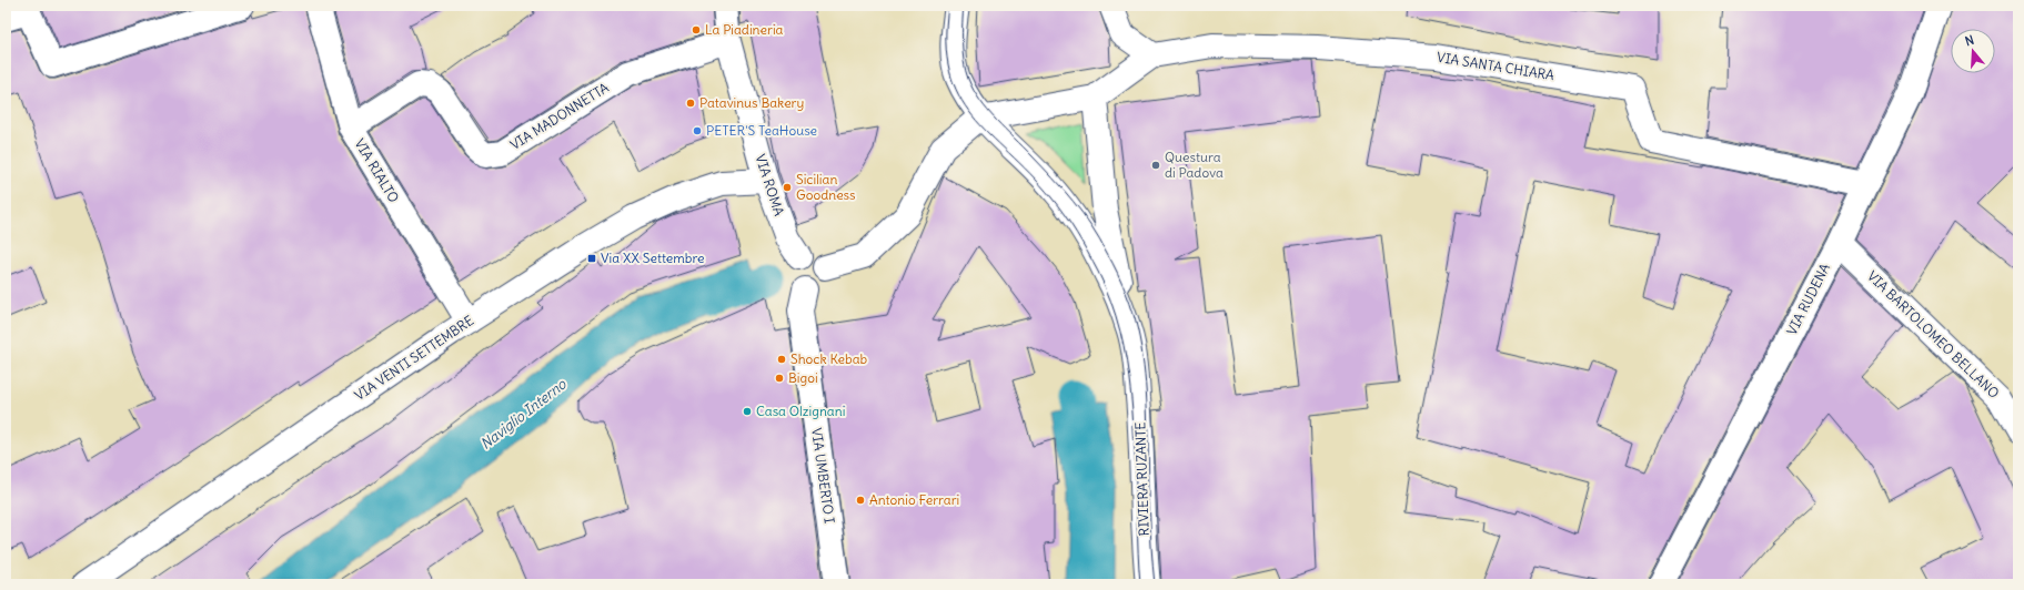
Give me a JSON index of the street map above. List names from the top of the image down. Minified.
{"streets":{"street":["VIA SANTA CHIARA","VIA MADONNETTA","VIA RIALTO","VIA ROMA","VIA RUDENA","VIA BARTOLOMEO BELLANO","VIA VENTI SETTEMBRE","VIA UMBERTO I","RIVIERA RUZANTE"]},"crossings":[["VIA SANTA CHIARA","VIA RUDENA"],["VIA MADONNETTA","VIA RIALTO"],["VIA MADONNETTA","VIA ROMA"],["VIA RIALTO","VIA VENTI SETTEMBRE"],["VIA ROMA","VIA VENTI SETTEMBRE"],["VIA ROMA","VIA UMBERTO I"],["VIA RUDENA","VIA BARTOLOMEO BELLANO"]],"water":["Naviglio Interno"],"places":{"other":["La Piadineria","Patavinus Bakery","PETER'S TeaHouse","Questura di Padova","Sicilian Goodness","Shock Kebab","Bigoi","Casa Olzignani","Antonio Ferrari"],"transit":["Via XX Settembre"]},"north":"top"}
